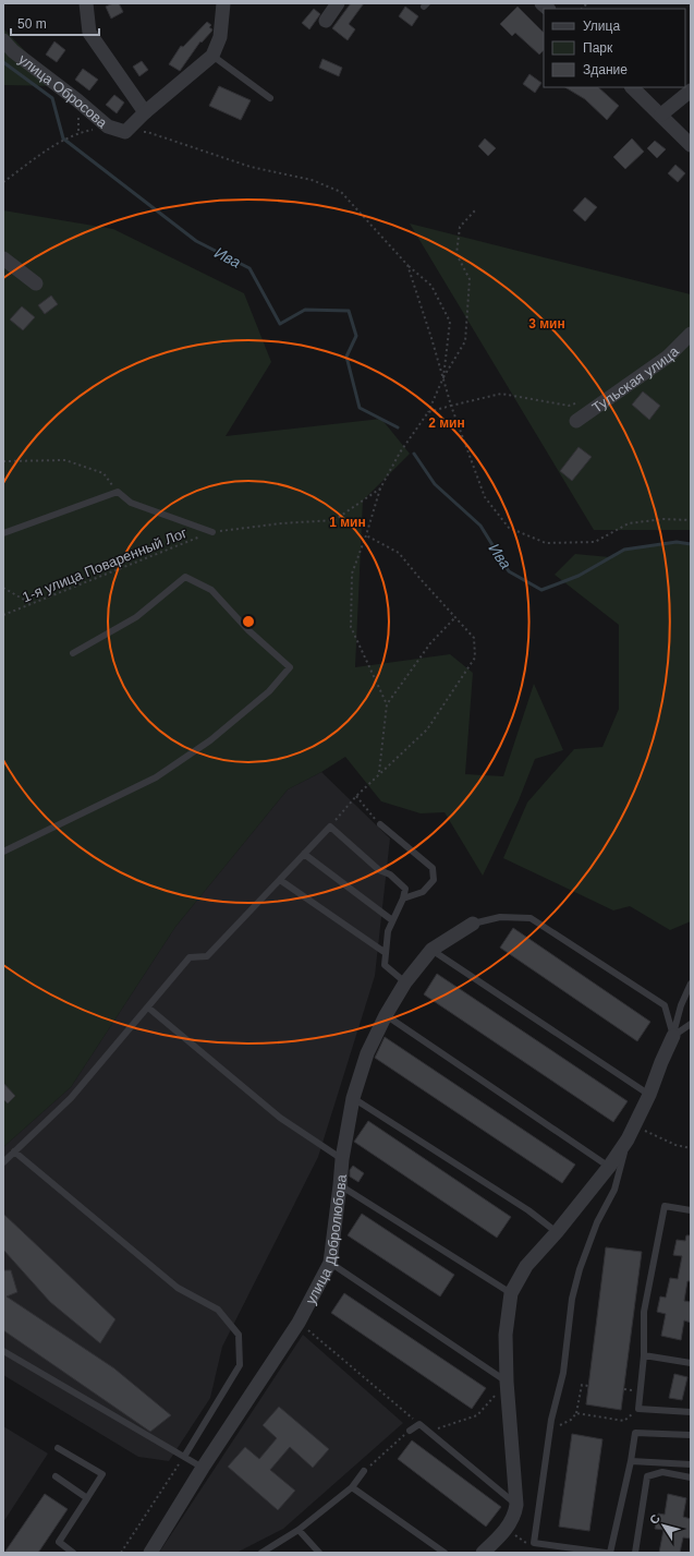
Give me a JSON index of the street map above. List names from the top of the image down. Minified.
{"streets":{"street":["улица Обросова","Тульская улица","улица Добролюбова"],"path":["1-я улица Поваренный Лог"]},"water":["Ива"],"legend":["Улица","Парк","Здание"],"scale_bar":"50 m","north":"top left","rings":["3 мин","2 мин","1 мин"]}
